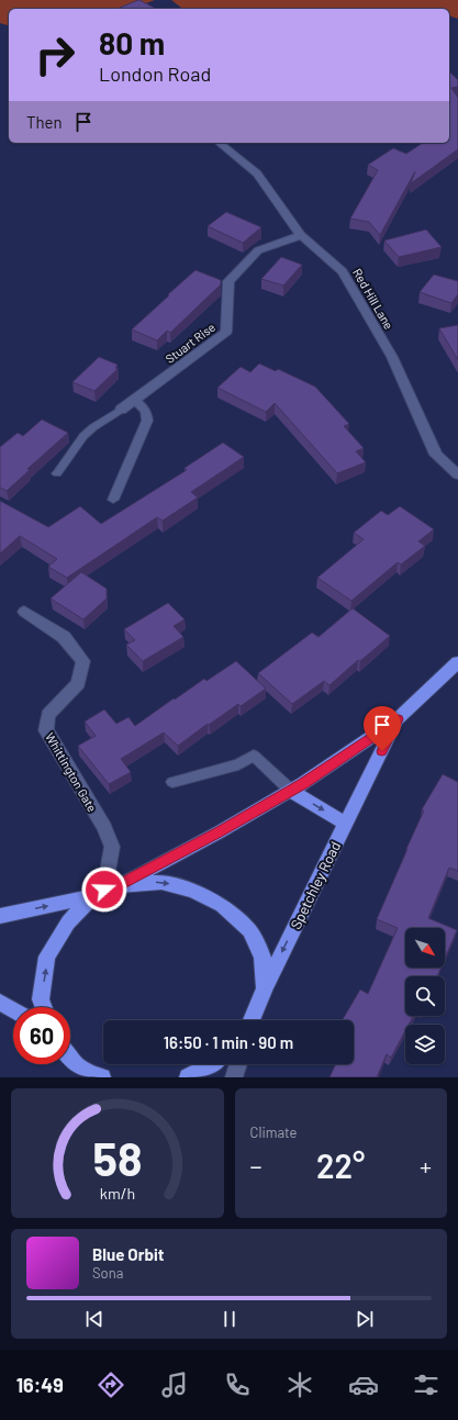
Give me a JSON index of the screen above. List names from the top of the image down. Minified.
{"streets":{"main road":["Spetchley Road"],"street":["Red Hill Lane","Stuart Rise","Whittington Gate"]},"crossings":[["Red Hill Lane","Stuart Rise"]],"one_way":["Spetchley Road"],"north":"bottom right","page":{"turn":["80 m","London Road"],"then":"Then","limit":"60","trip":"16:50 · 1 min · 90 m","tile":"Climate","heat":["−","22°","+"],"song":["Blue Orbit","Sona"],"tabs":"16:49","gauge":["58","km/h"]}}
